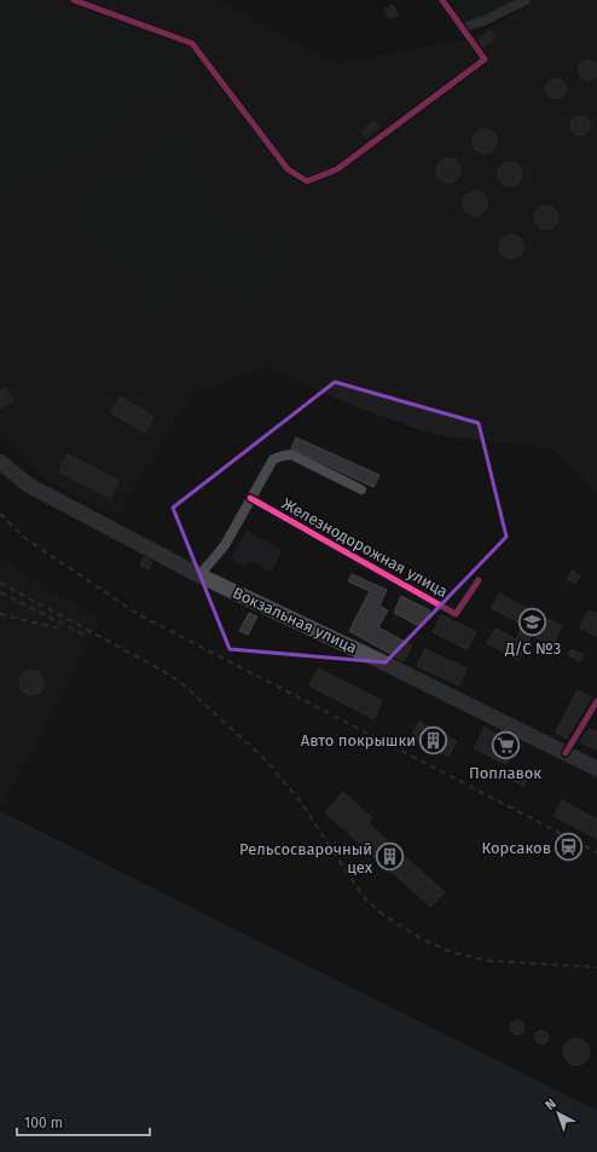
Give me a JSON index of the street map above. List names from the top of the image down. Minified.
{"streets":{"main road":["Вокзальная улица"],"street":["Железнодорожная улица"]},"places":{"school or university":["Д/С №3"],"building":["Авто покрышки","Рельсосварочный цех"],"supermarket":["Поплавок"],"station":["Корсаков"]},"scale_bar":"100 m","north":"top left"}
